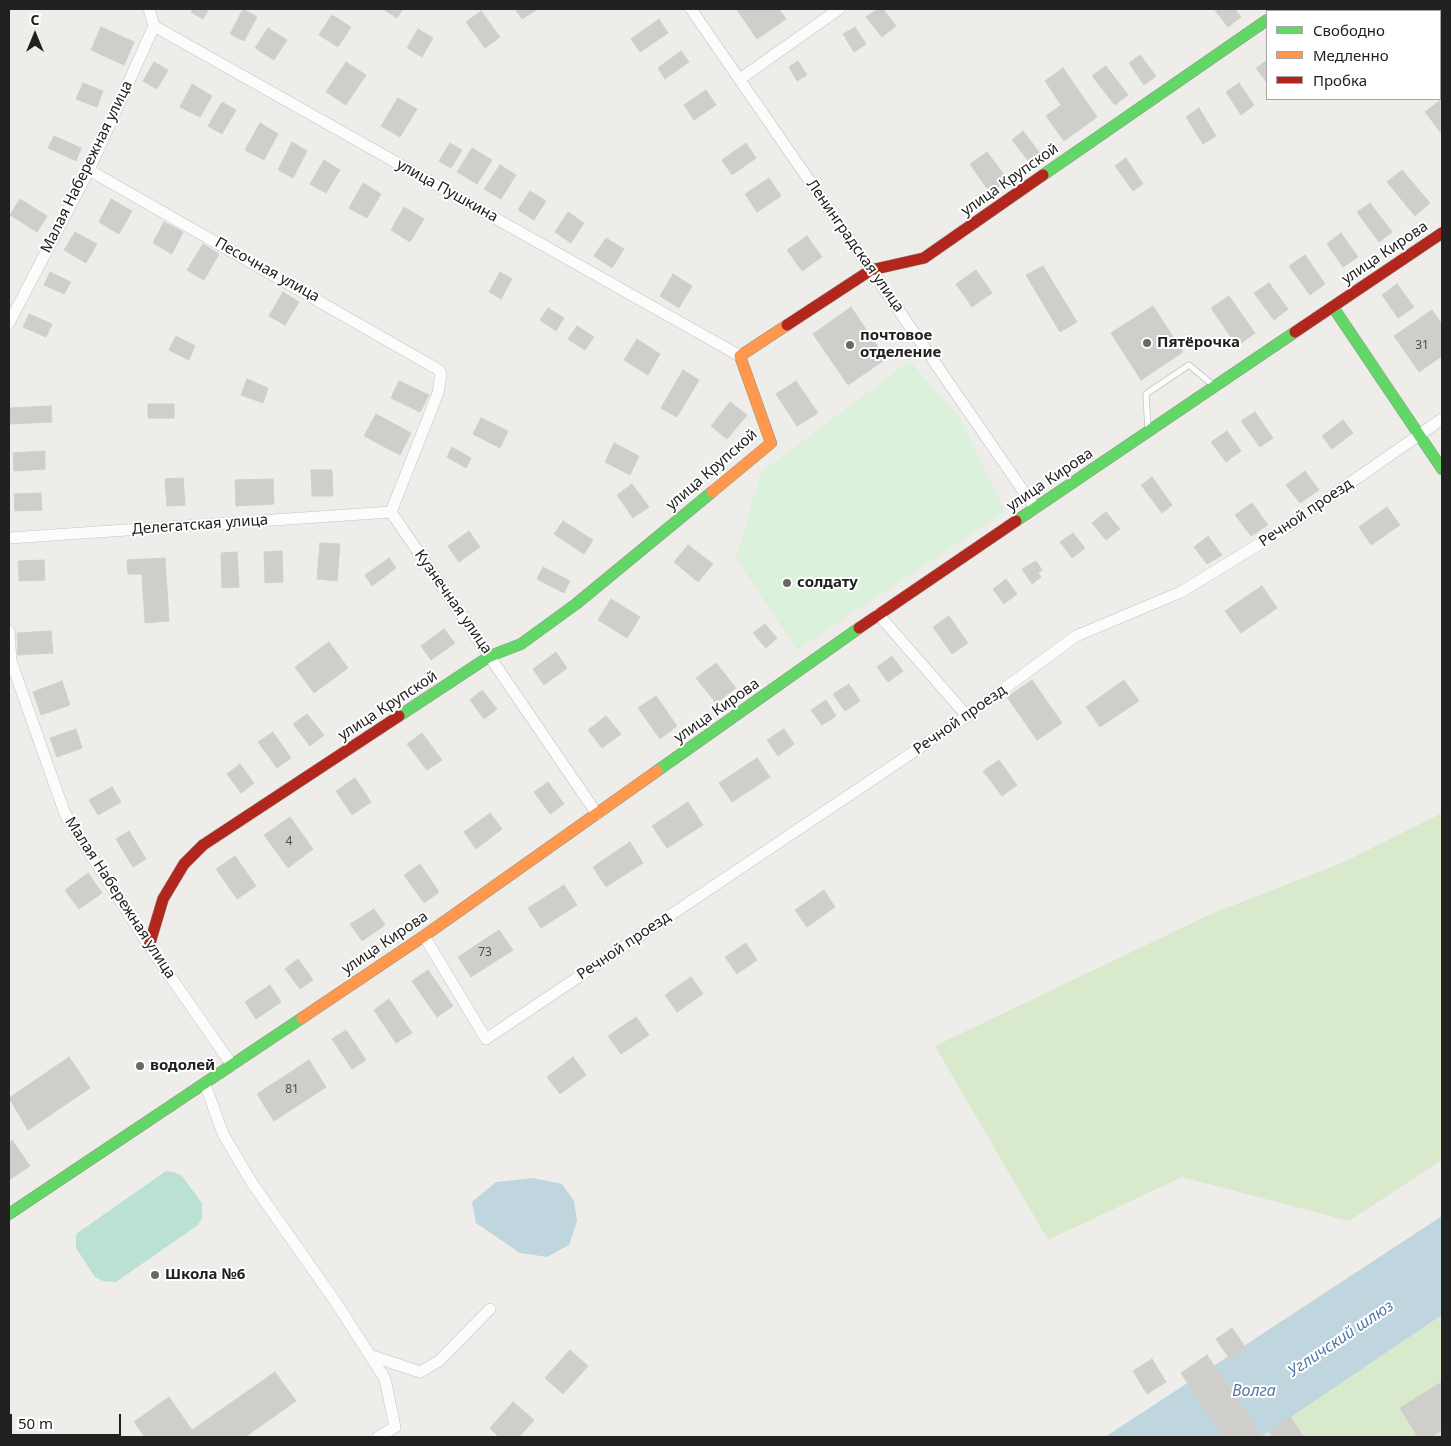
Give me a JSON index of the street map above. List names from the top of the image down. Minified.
{"streets":{"street":["Малая Набережная улица","улица Крупской","улица Пушкина","Ленинградская улица","улица Кирова","Песочная улица","Речной проезд","Делегатская улица","Кузнечная улица"]},"crossings":[["Малая Набережная улица","улица Крупской"],["Малая Набережная улица","улица Пушкина"],["Малая Набережная улица","улица Кирова"],["Малая Набережная улица","Песочная улица"],["улица Крупской","улица Пушкина"],["улица Крупской","Ленинградская улица"],["улица Крупской","Кузнечная улица"],["Ленинградская улица","улица Кирова"],["улица Кирова","Речной проезд"],["улица Кирова","Кузнечная улица"],["Песочная улица","Делегатская улица"],["Песочная улица","Кузнечная улица"],["Делегатская улица","Кузнечная улица"]],"water":["Угличский шлюз","Волга"],"places":["Пятёрочка","почтовое отделение","солдату","водолей","Школа №6"],"house_numbers":["31","4","73","81"],"legend":["Свободно","Медленно","Пробка"],"scale_bar":"50 m","north":"top"}
